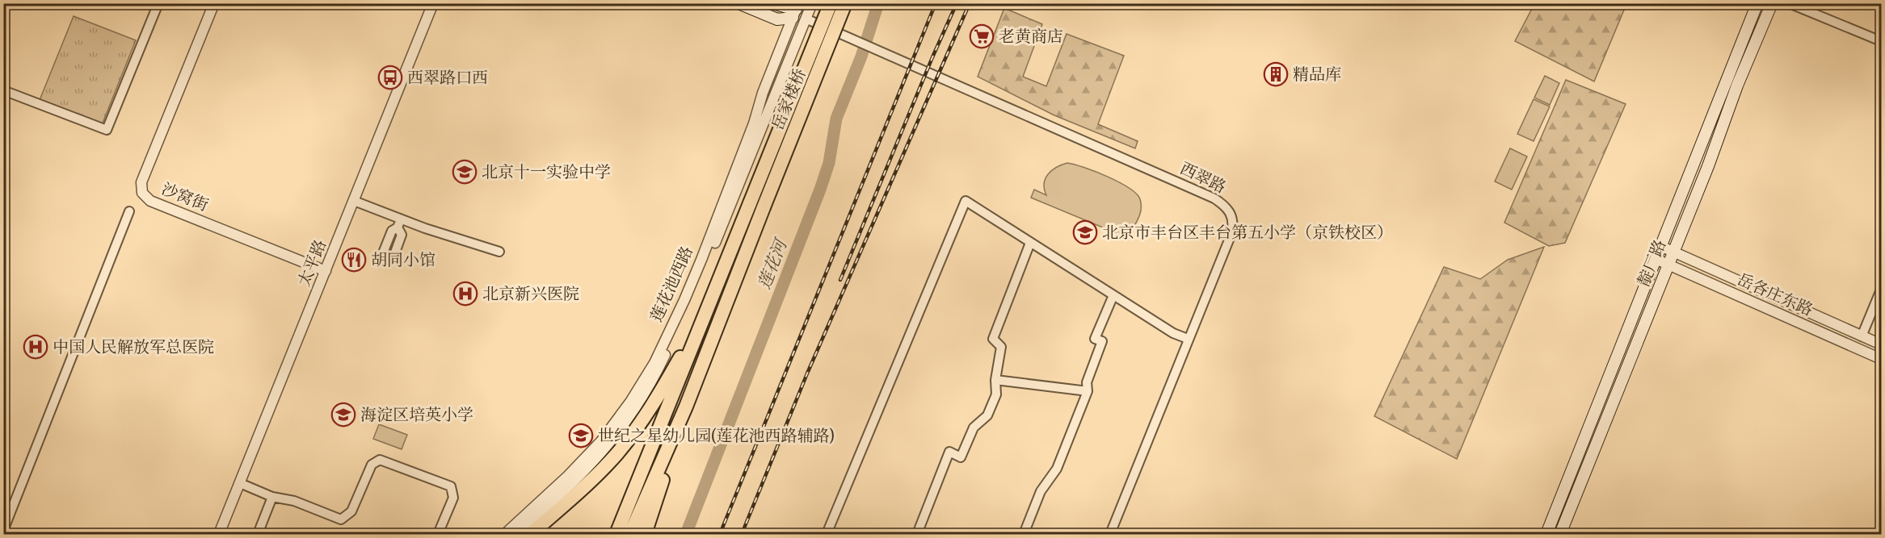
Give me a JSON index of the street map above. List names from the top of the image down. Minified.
{"streets":{"highway":["岳家楼桥"],"main road":["靛厂路"],"street":["西翠路","沙窝街","太平路","莲花池西路","岳各庄东路"]},"crossings":[["西翠路","莲花池西路"],["沙窝街","太平路"],["靛厂路","岳各庄东路"]],"water":["莲花河"],"places":{"supermarket":["老黄商店"],"building":["精品库"],"bus stop":["西翠路口西"],"school or university":["北京十一实验中学","北京市丰台区丰台第五小学（京铁校区）","海淀区培英小学","世纪之星幼儿园(莲花池西路辅路)"],"restaurant":["胡同小馆"],"hospital":["北京新兴医院","中国人民解放军总医院"]}}
